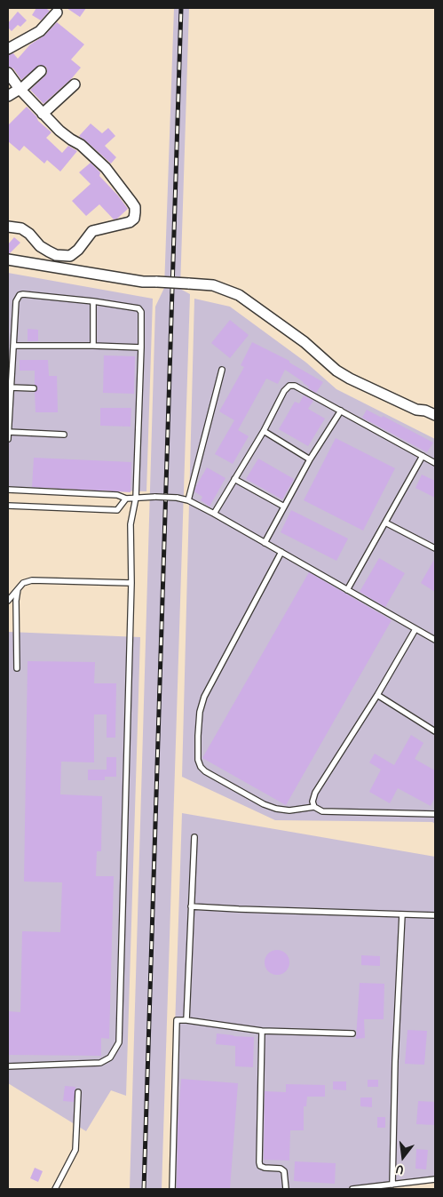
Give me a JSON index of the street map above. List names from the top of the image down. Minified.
{"north":"bottom"}
